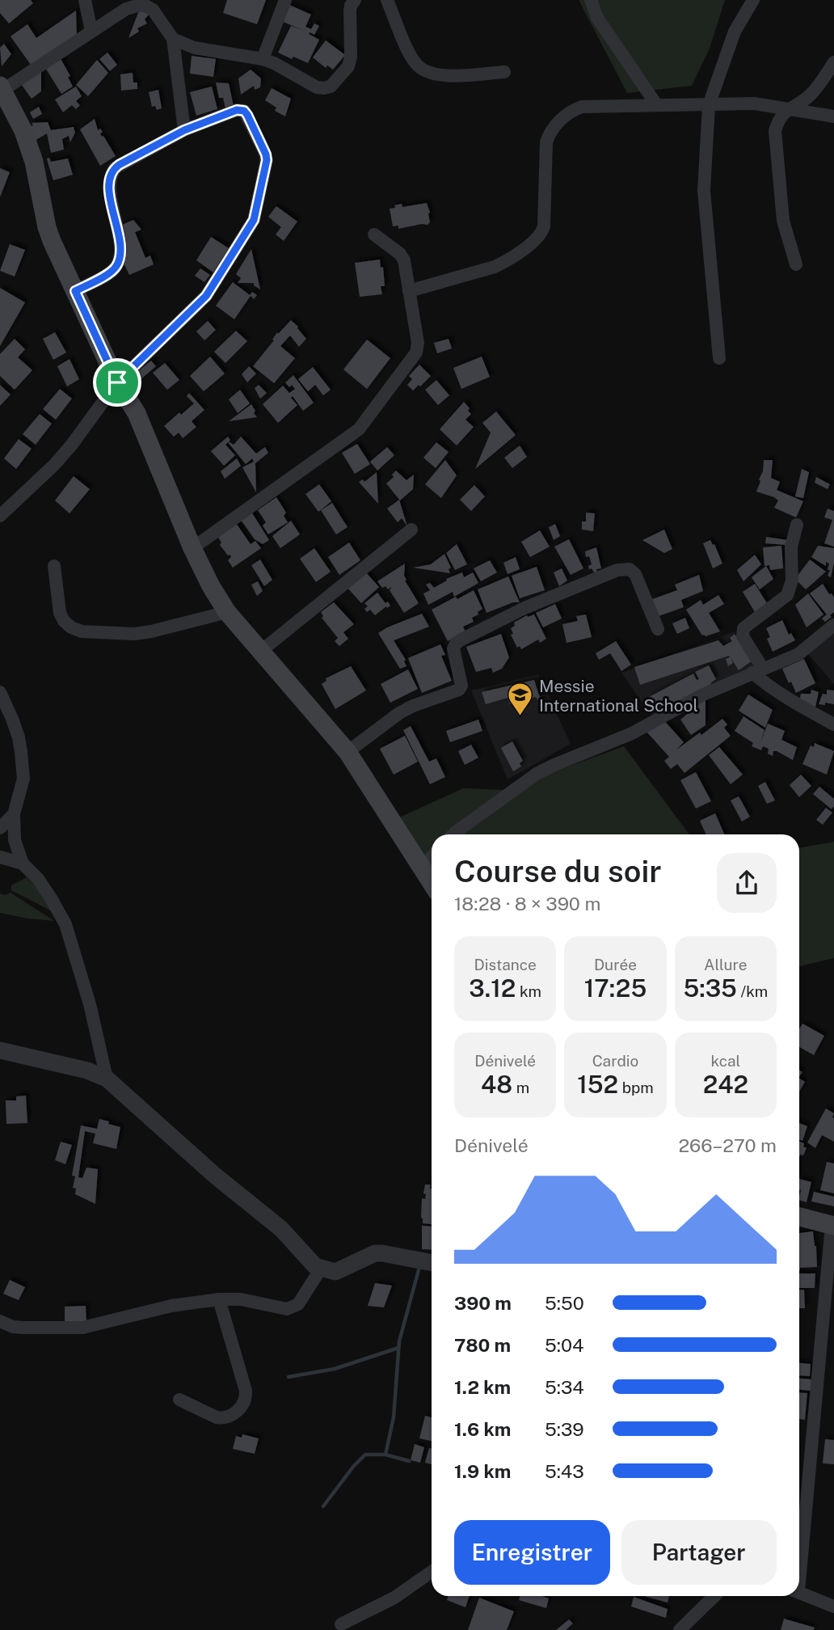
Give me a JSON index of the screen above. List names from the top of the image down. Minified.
{"places":{"school or university":["Messie International School"]},"page":{"heading":["Course du soir","18:28 · 8 × 390 m"],"stats":[["Distance","3.12 km"],["Durée","17:25"],["Allure","5:35 /km"],["Dénivelé","48 m"],["Cardio","152 bpm"],["kcal","242"]],"chart":["Dénivelé","266–270 m"],"list":[{"name":"390 m","note":"5:50"},{"name":"780 m","note":"5:04"},{"name":"1.2 km","note":"5:34"},{"name":"1.6 km","note":"5:39"},{"name":"1.9 km","note":"5:43"}],"buttons":["Enregistrer","Partager"]}}
